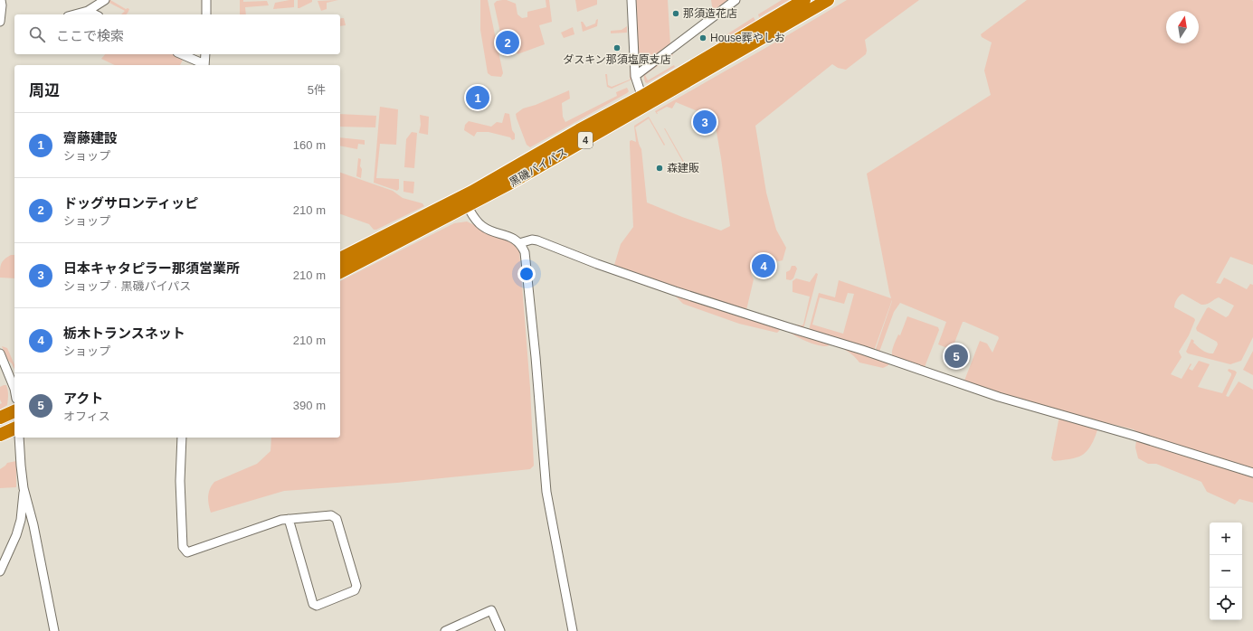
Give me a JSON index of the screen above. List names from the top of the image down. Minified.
{"streets":{"highway":["4","黒磯バイパス"]},"places":["那須造花店","House葬やしお","ダスキン那須塩原支店","森建販"],"north":"top","page":{"search":"ここで検索","pins":["2","1","3","4","5"],"heading":["周辺","5件"],"list":[{"mark":"1","name":"齋藤建設","note":"ショップ","value":"160 m"},{"mark":"2","name":"ドッグサロンティッピ","note":"ショップ","value":"210 m"},{"mark":"3","name":"日本キャタピラー那須営業所","note":"ショップ · 黒磯バイパス","value":"210 m"},{"mark":"4","name":"栃木トランスネット","note":"ショップ","value":"210 m"},{"mark":"5","name":"アクト","note":"オフィス","value":"390 m"}],"map_buttons":["+","−"]}}
